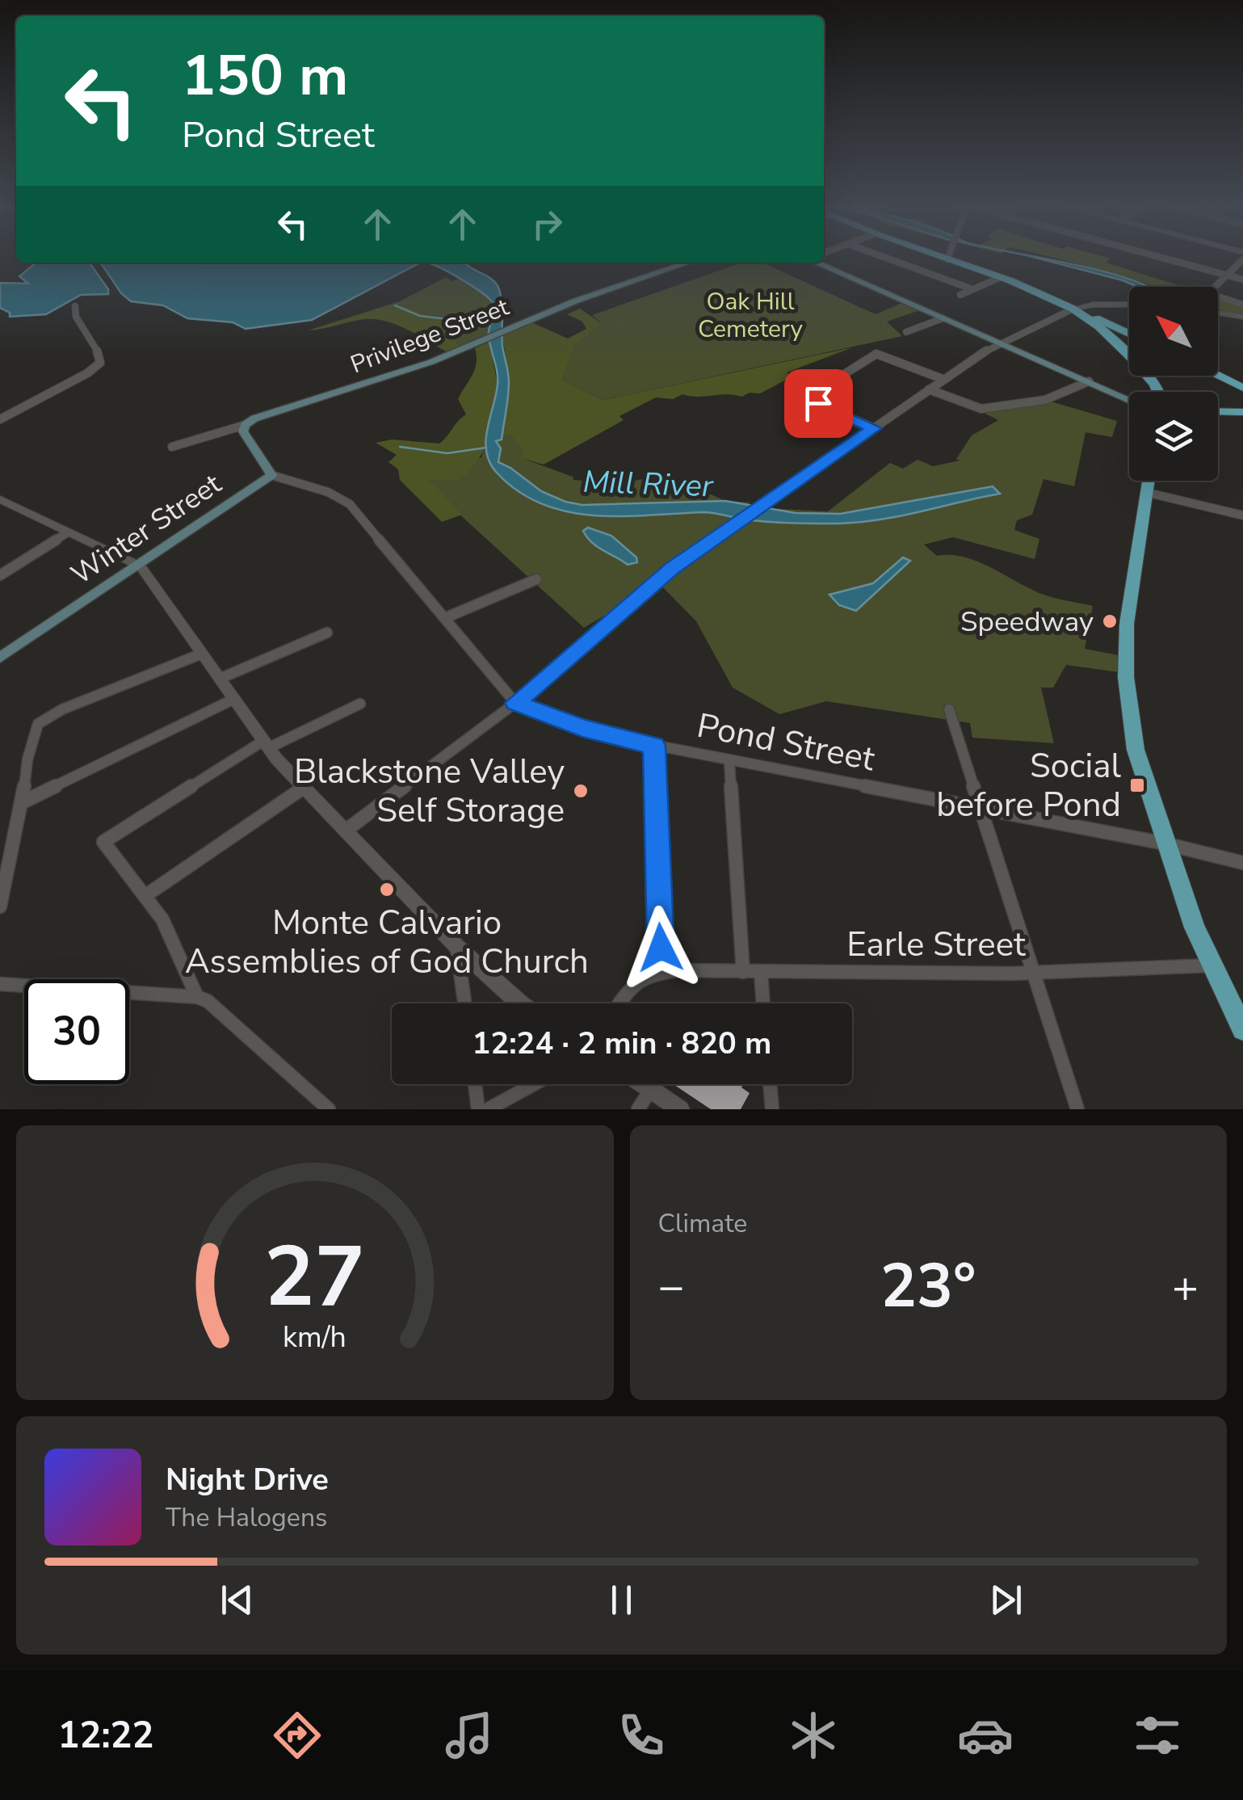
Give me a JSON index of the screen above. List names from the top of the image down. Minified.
{"streets":{"main road":["Privilege Street","Winter Street"],"street":["Pond Street","Earle Street"]},"water":["Mill River"],"parks":["Oak Hill Cemetery"],"places":{"other":["Speedway","Blackstone Valley Self Storage","Monte Calvario Assemblies of God Church"],"transit":["Social before Pond"]},"north":"top left","page":{"turn":["150 m","Pond Street"],"limit":"30","trip":"12:24 · 2 min · 820 m","tile":"Climate","heat":["−","23°","+"],"song":["Night Drive","The Halogens"],"tabs":"12:22","gauge":["27","km/h"]}}
